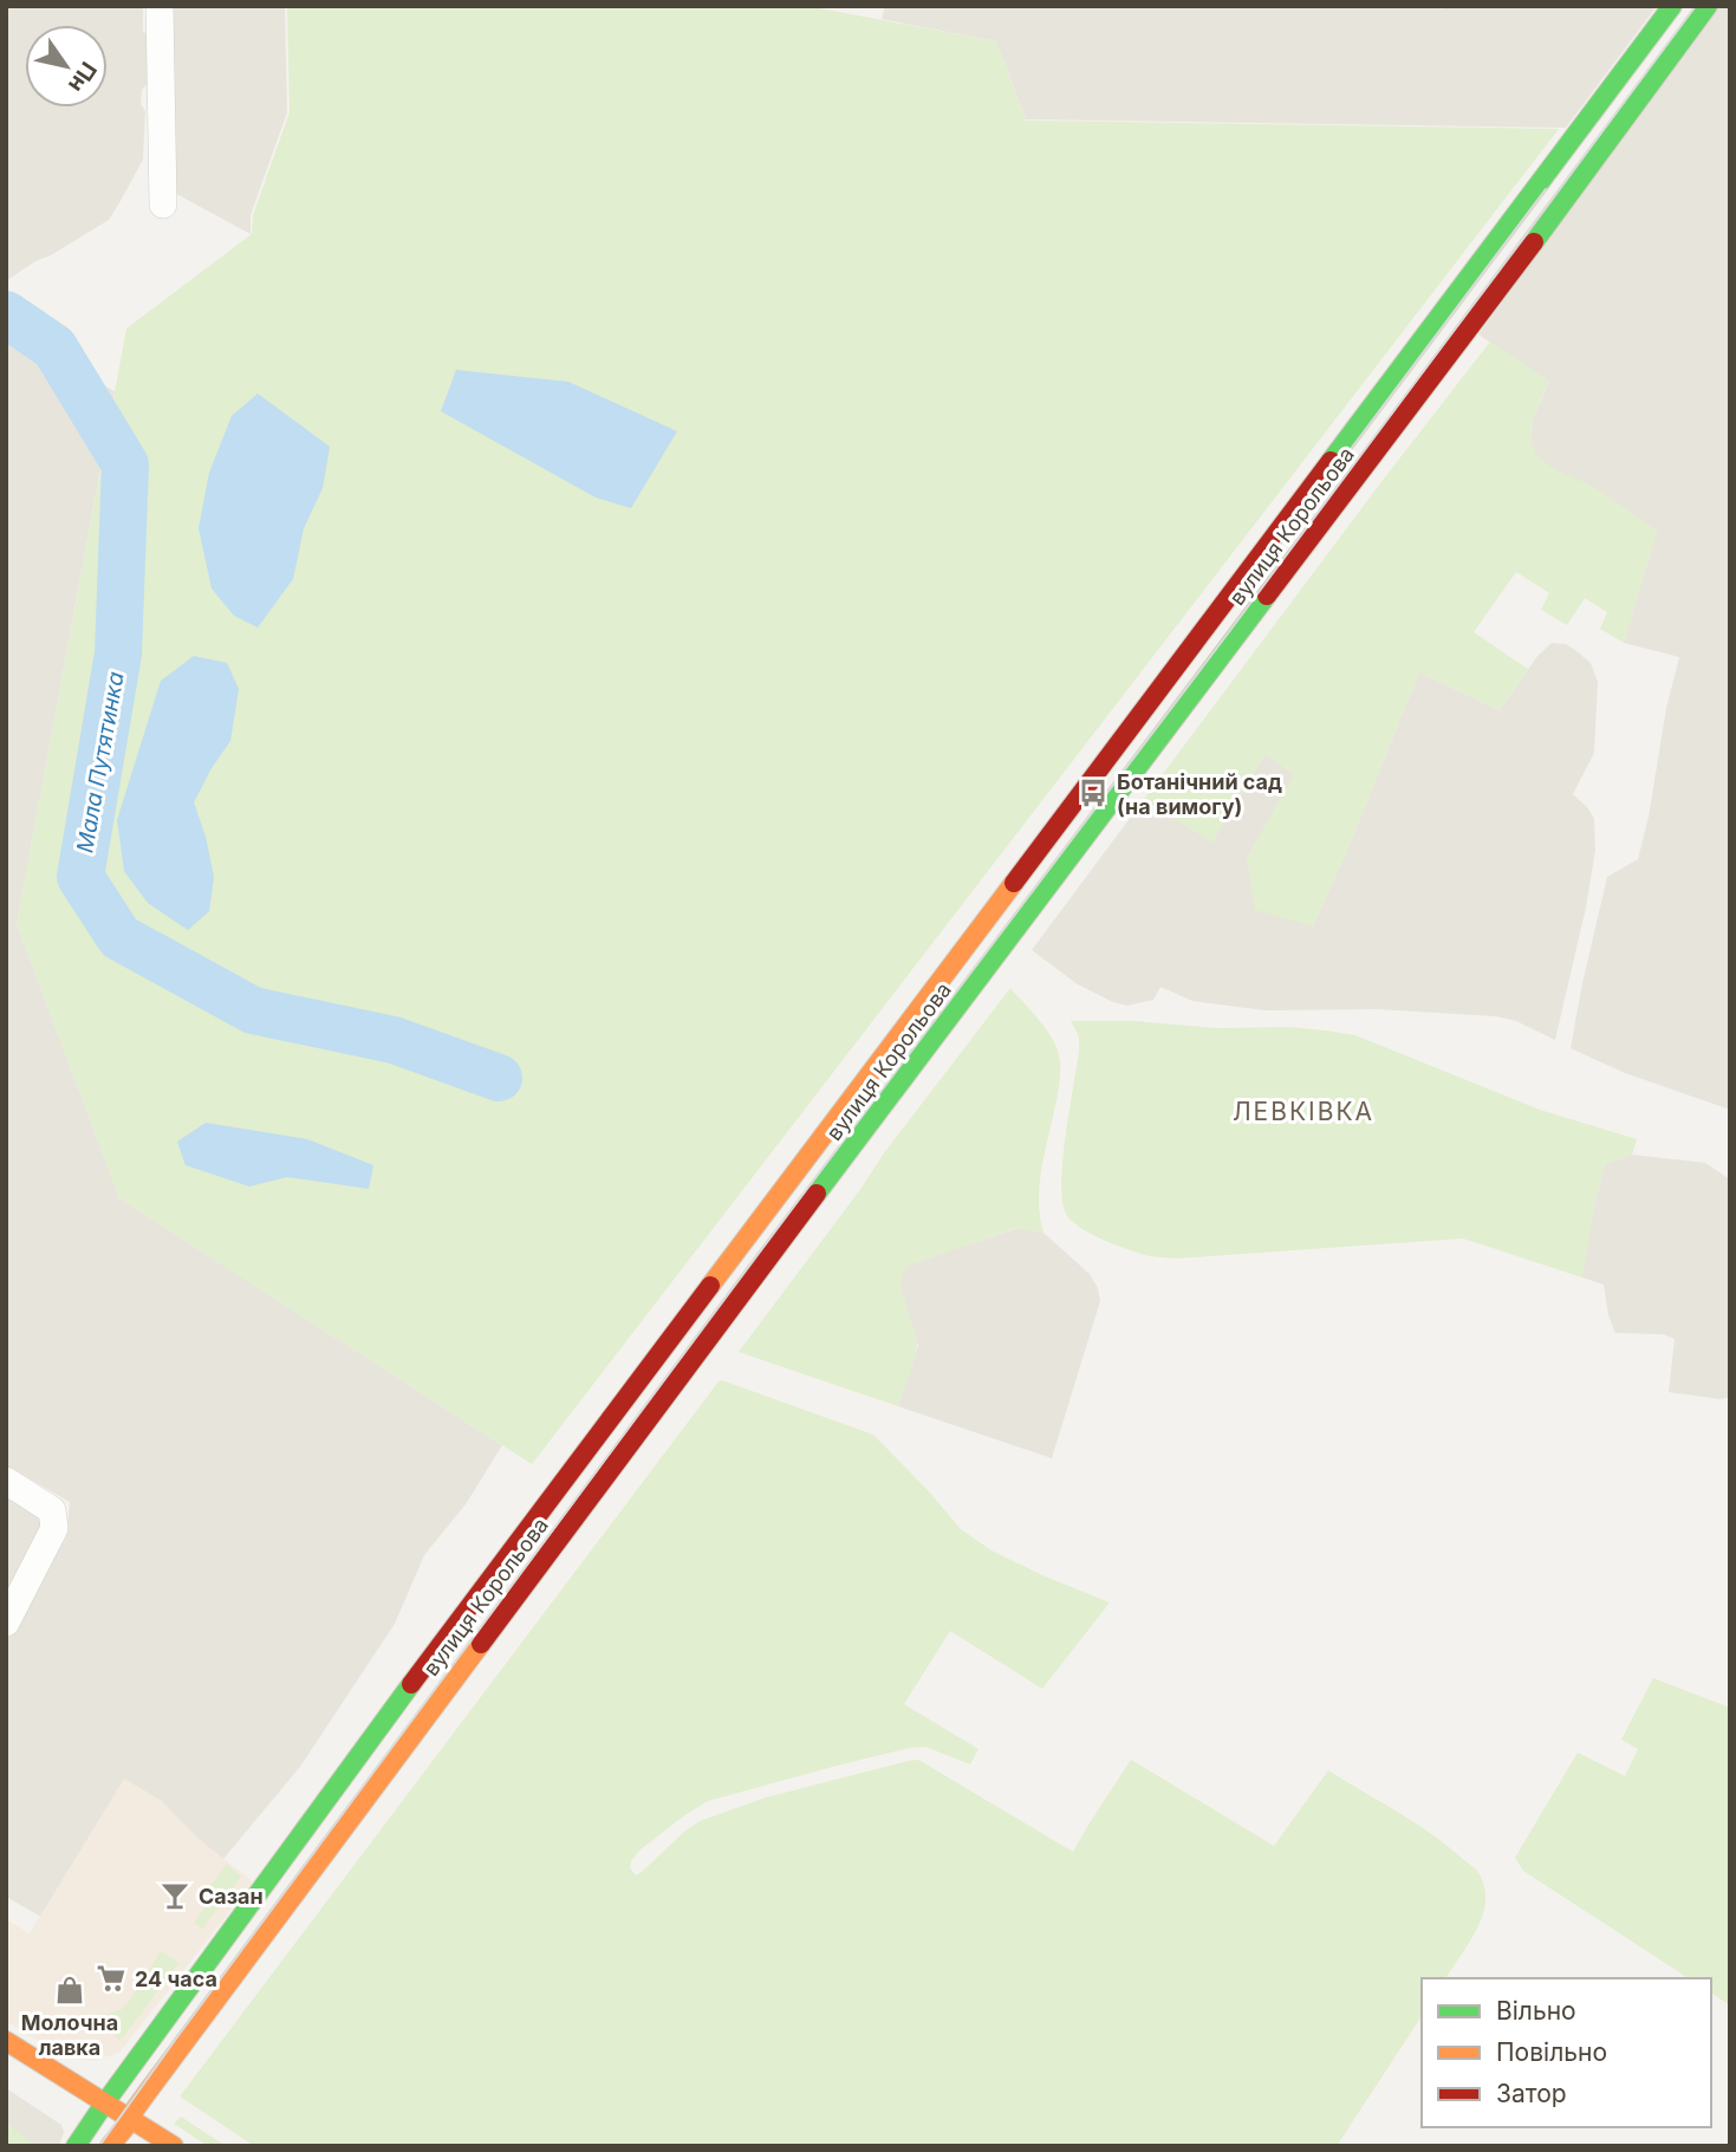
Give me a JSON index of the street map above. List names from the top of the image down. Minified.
{"streets":{"main road":["вулиця Корольова"]},"districts":["ЛЕВКІВКА"],"water":["Мала Путятинка"],"places":{"bus stop":["Ботанічний сад (на вимогу)"],"bar":["Сазан"],"supermarket":["24 часа"],"shop":["Молочна лавка"]},"legend":["Вільно","Повільно","Затор"],"north":"bottom right"}
